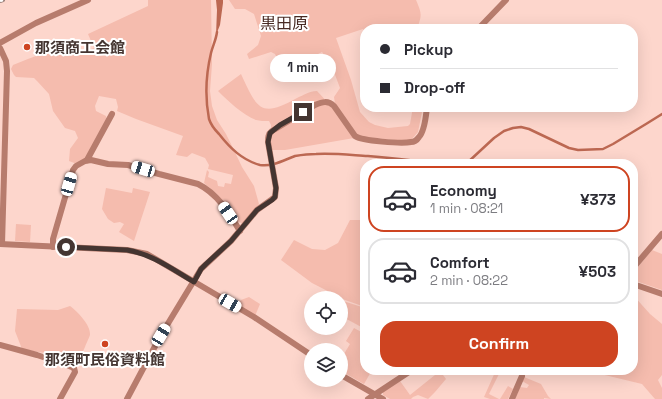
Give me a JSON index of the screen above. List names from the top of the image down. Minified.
{"districts":["黒田原"],"places":["那須商工会館","那須町民俗資料館"],"page":{"banner":["Pickup","Drop-off"],"bubble":"1 min","list":[{"name":"Economy","note":"1 min · 08:21","value":"¥373"},{"name":"Comfort","note":"2 min · 08:22","value":"¥503"}],"buttons":"Confirm"}}
